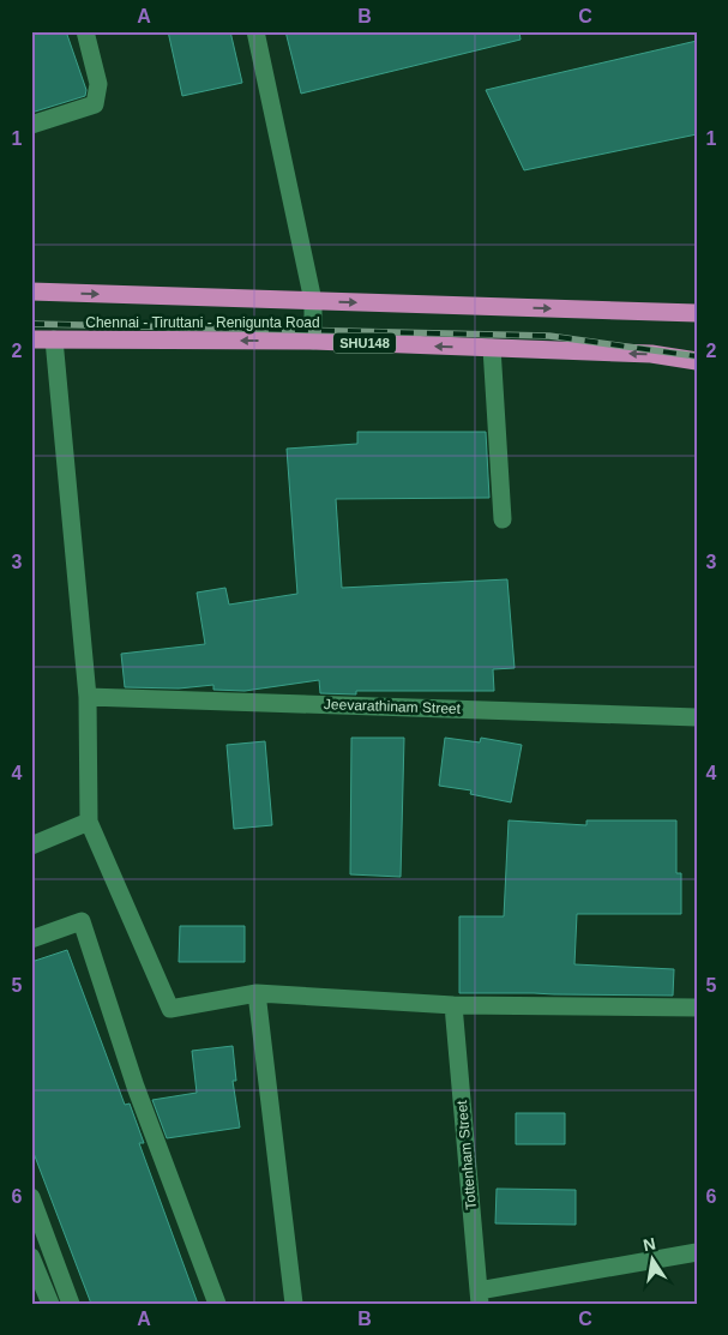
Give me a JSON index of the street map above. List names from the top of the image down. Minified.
{"streets":{"highway":["Chennai - Tiruttani - Renigunta Road","SHU148"],"street":["Jeevarathinam Street","Tottenham Street"]},"north":"top","grid":{"columns":["A","B","C"],"rows":["1","2","3","4","5","6"]}}
